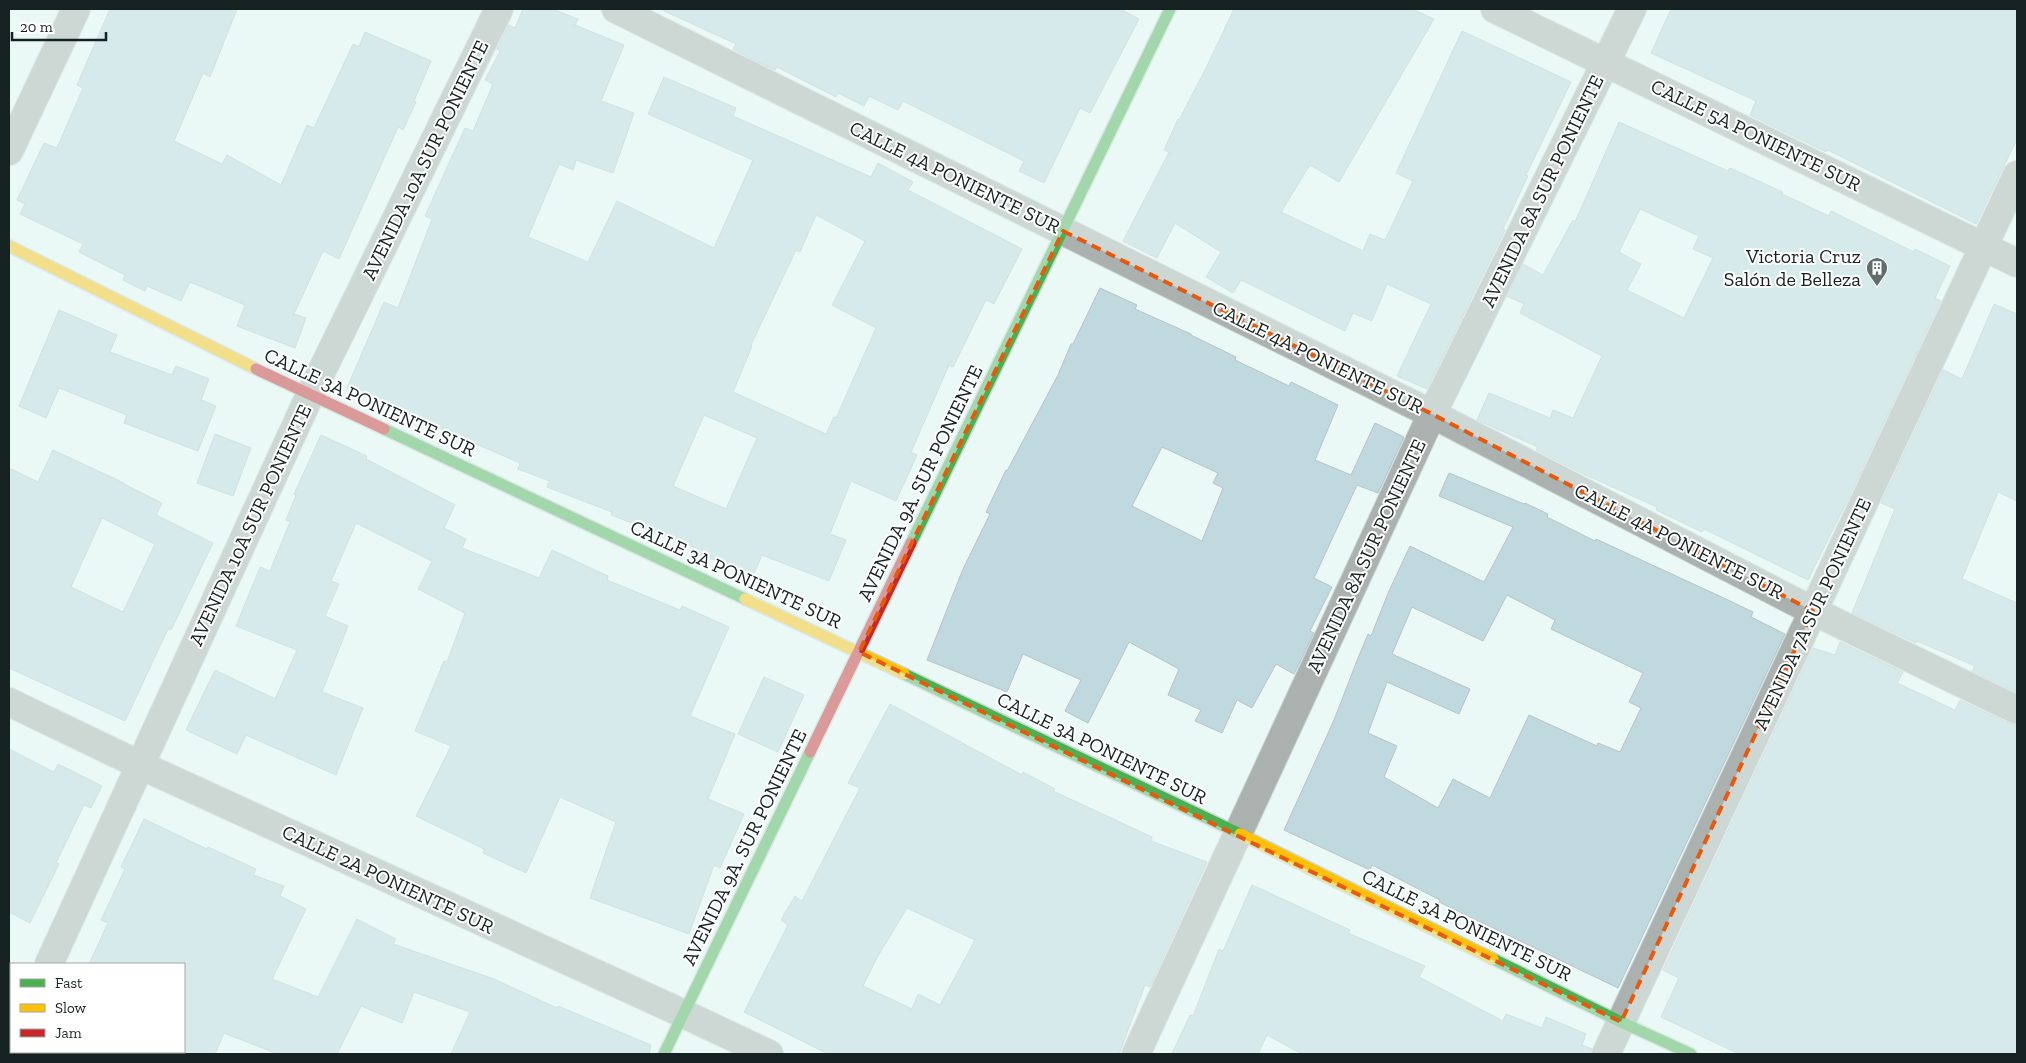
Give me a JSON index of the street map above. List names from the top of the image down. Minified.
{"streets":{"street":["CALLE 5A PONIENTE SUR","AVENIDA 10A SUR PONIENTE","CALLE 4A PONIENTE SUR","AVENIDA 8A SUR PONIENTE","CALLE 3A PONIENTE SUR","AVENIDA 9A. SUR PONIENTE","AVENIDA 7A SUR PONIENTE","CALLE 2A PONIENTE SUR"]},"crossings":[["CALLE 5A PONIENTE SUR","AVENIDA 8A SUR PONIENTE"],["CALLE 5A PONIENTE SUR","AVENIDA 7A SUR PONIENTE"],["AVENIDA 10A SUR PONIENTE","CALLE 3A PONIENTE SUR"],["AVENIDA 10A SUR PONIENTE","CALLE 2A PONIENTE SUR"],["CALLE 4A PONIENTE SUR","AVENIDA 8A SUR PONIENTE"],["CALLE 4A PONIENTE SUR","AVENIDA 9A. SUR PONIENTE"],["CALLE 4A PONIENTE SUR","AVENIDA 7A SUR PONIENTE"],["AVENIDA 8A SUR PONIENTE","CALLE 3A PONIENTE SUR"],["CALLE 3A PONIENTE SUR","AVENIDA 9A. SUR PONIENTE"],["CALLE 3A PONIENTE SUR","AVENIDA 7A SUR PONIENTE"],["AVENIDA 9A. SUR PONIENTE","CALLE 2A PONIENTE SUR"]],"places":{"building":["Victoria Cruz Salón de Belleza"]},"legend":["Fast","Slow","Jam"],"scale_bar":"20 m"}
